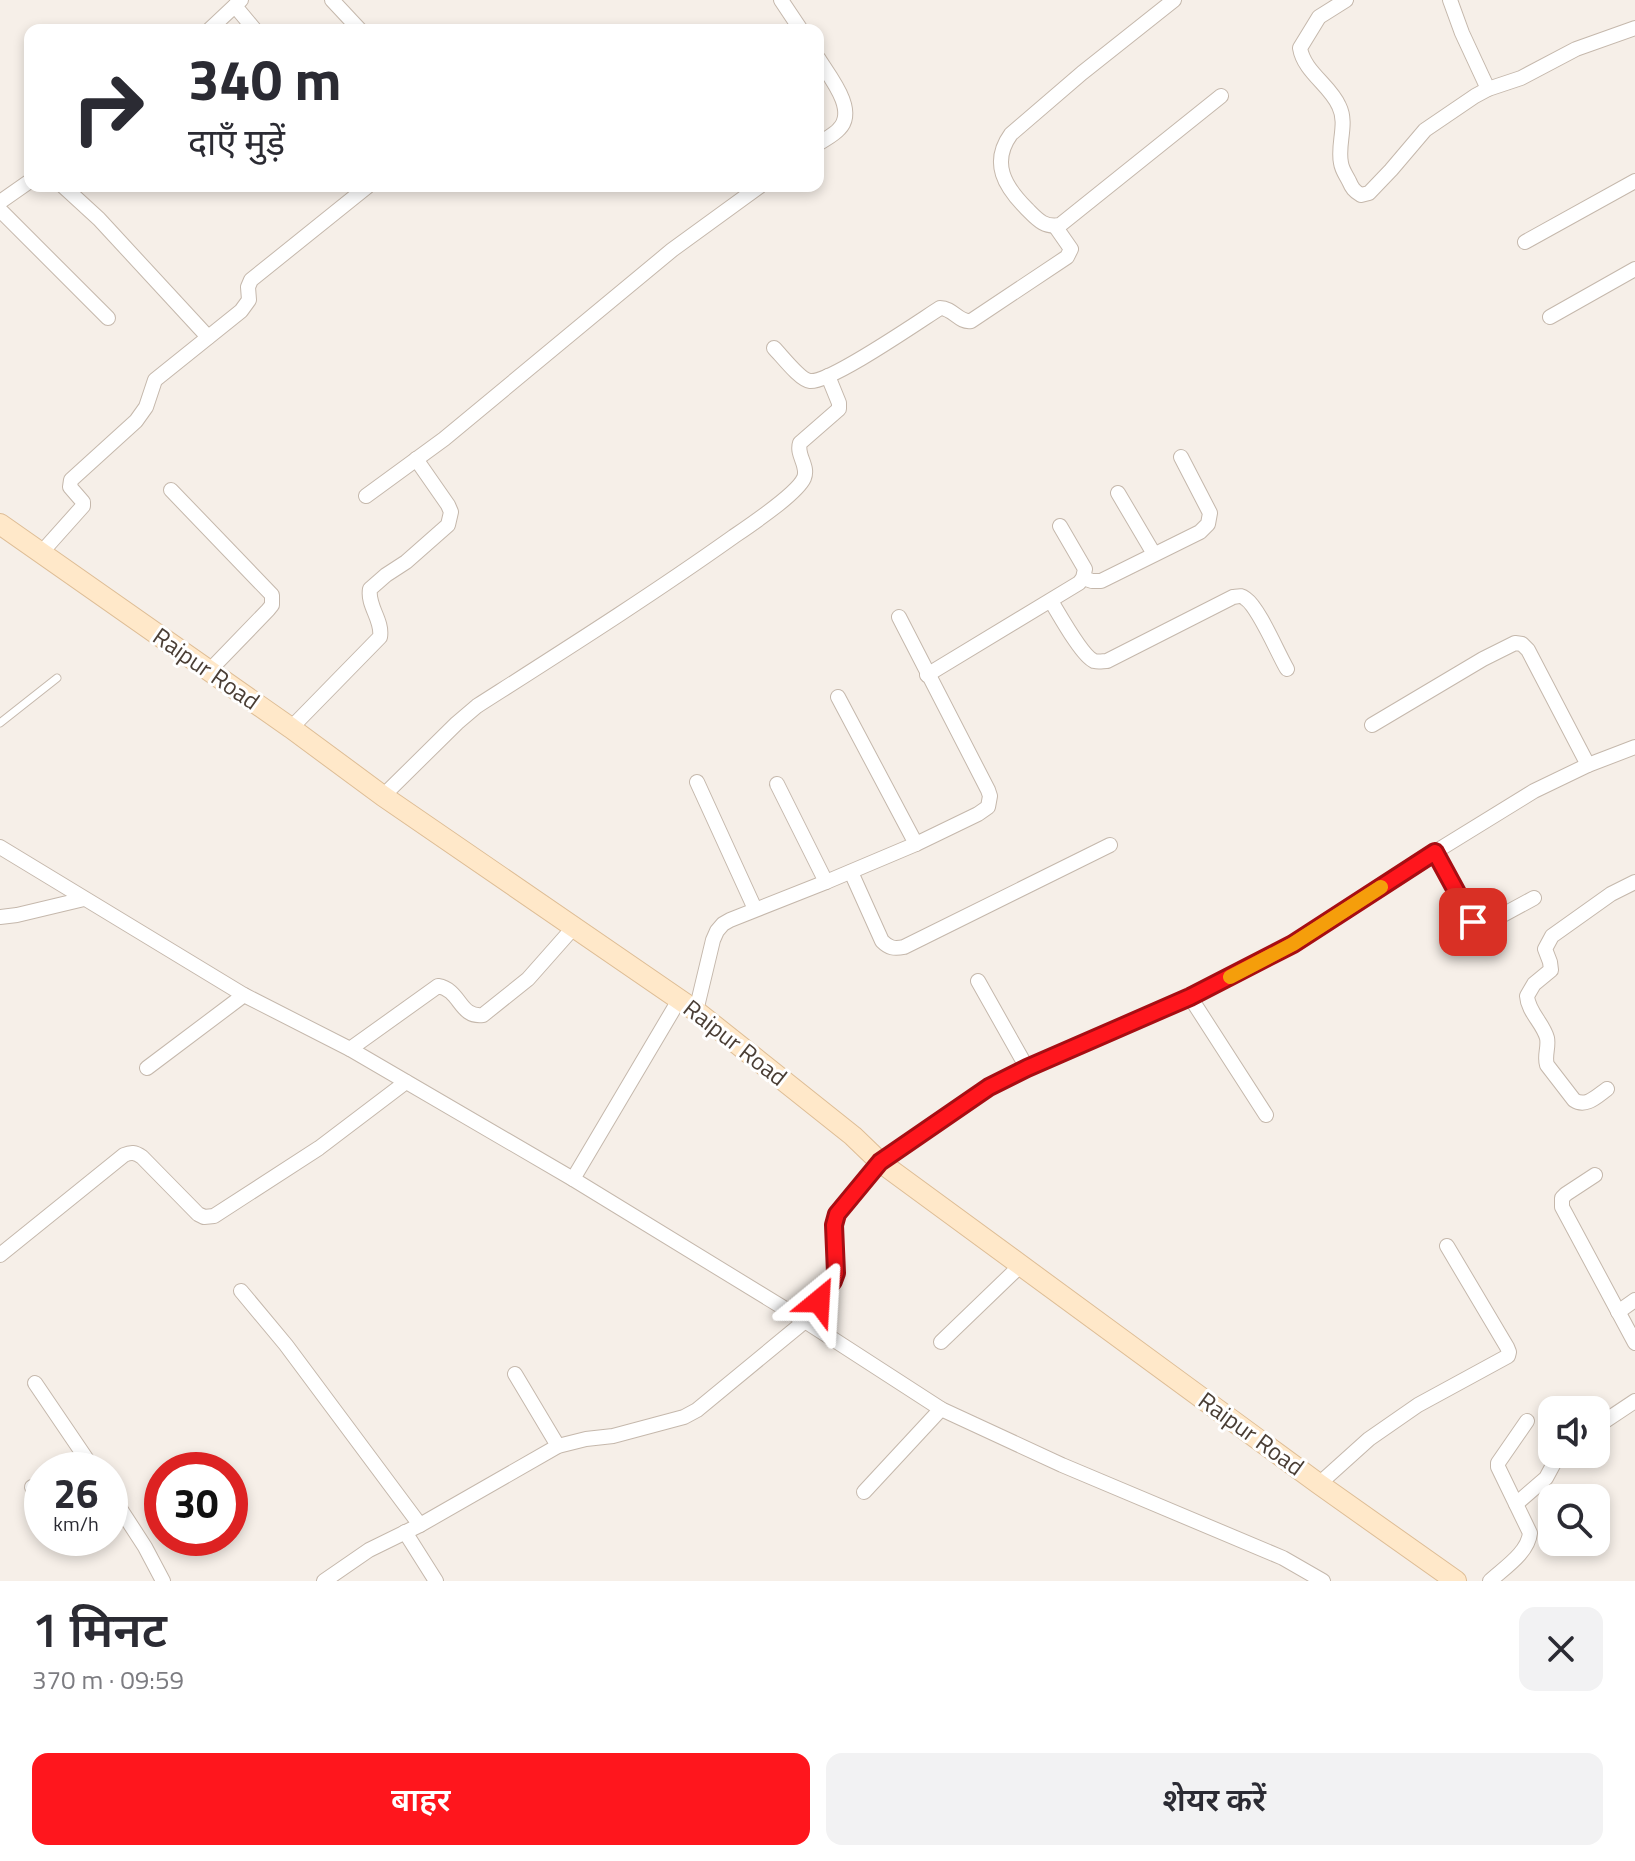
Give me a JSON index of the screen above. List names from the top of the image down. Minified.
{"streets":{"main road":["Raipur Road"]},"page":{"turn":["340 m","दाएँ मुड़ें"],"speed":"26 km/h","limit":"30","heading":["1 मिनट","370 m · 09:59"],"buttons":["बाहर","शेयर करें"]}}
